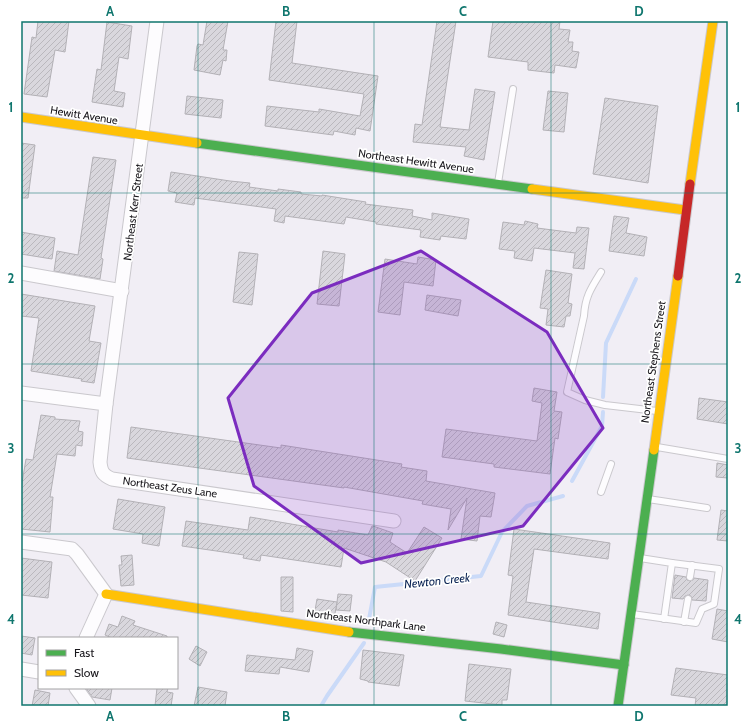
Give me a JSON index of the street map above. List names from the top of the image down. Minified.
{"streets":{"street":["Hewitt Avenue","Northeast Hewitt Avenue","Northeast Kerr Street","Northeast Stephens Street","Northeast Zeus Lane","Northeast Northpark Lane"]},"crossings":[["Hewitt Avenue","Northeast Hewitt Avenue"],["Hewitt Avenue","Northeast Kerr Street"],["Northeast Hewitt Avenue","Northeast Kerr Street"],["Northeast Hewitt Avenue","Northeast Stephens Street"],["Northeast Kerr Street","Northeast Zeus Lane"],["Northeast Stephens Street","Northeast Northpark Lane"]],"water":["Newton Creek"],"legend":["Fast","Slow"],"grid":{"columns":["A","B","C","D"],"rows":["1","2","3","4"]}}
